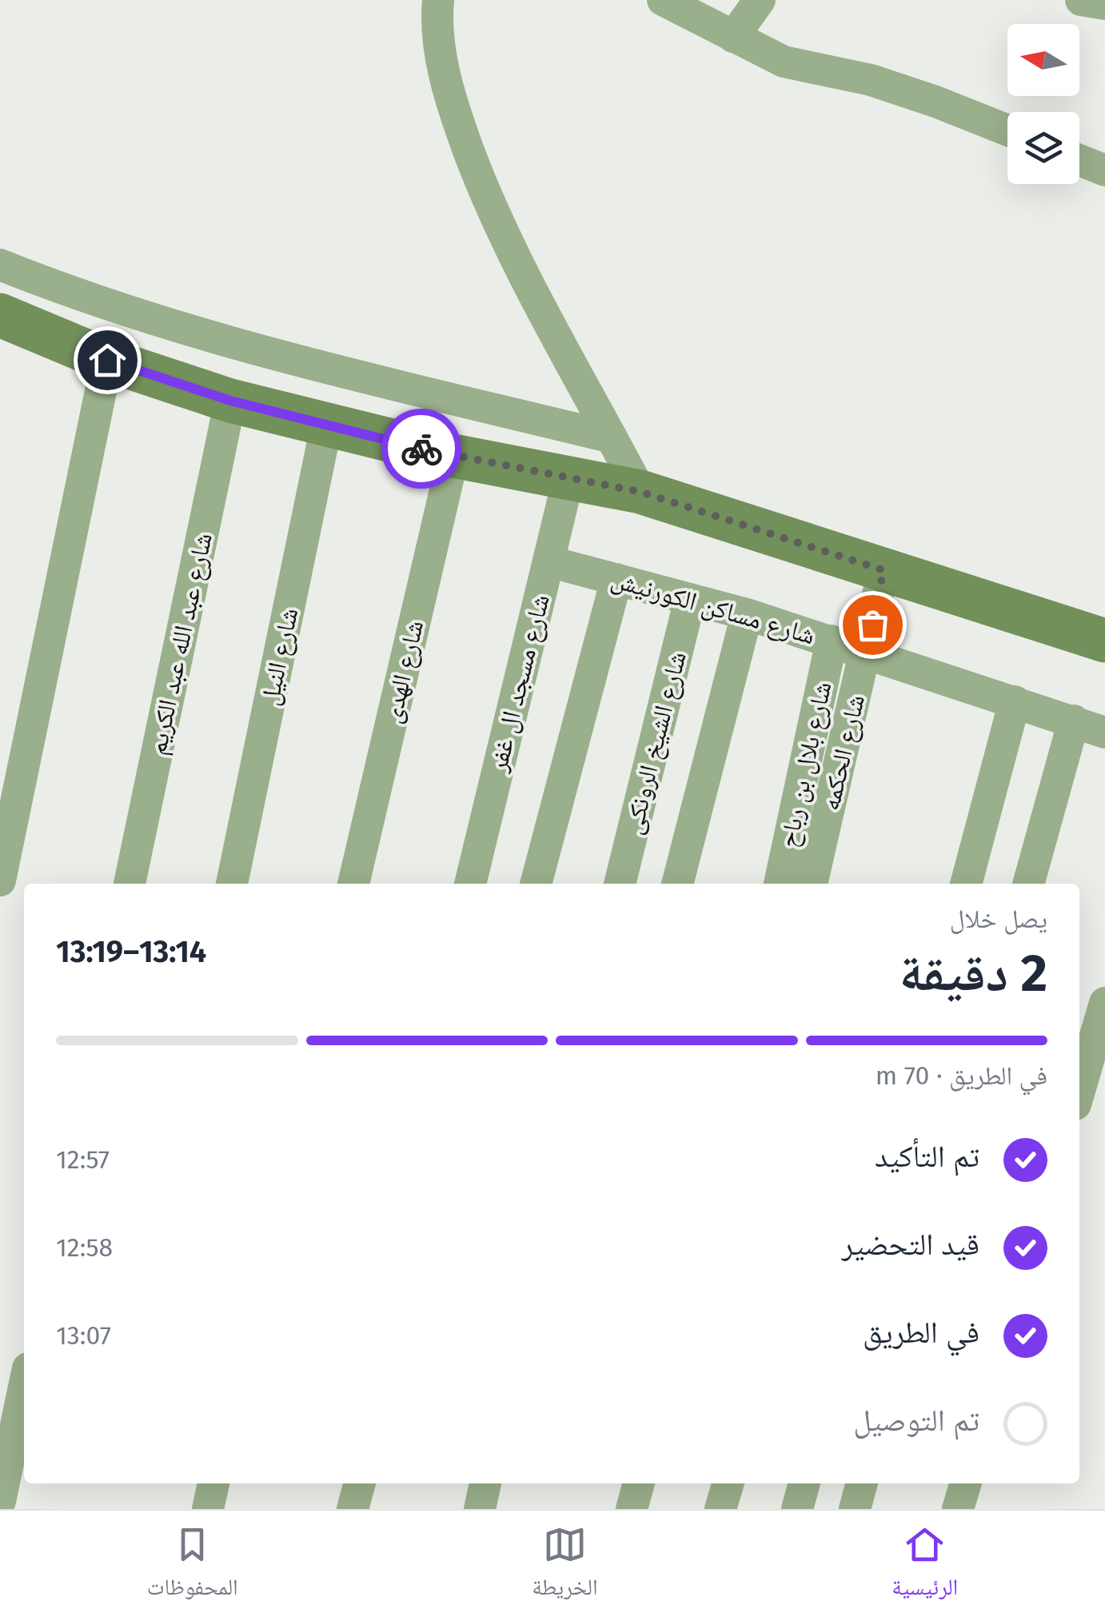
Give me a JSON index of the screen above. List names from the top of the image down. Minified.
{"streets":{"street":["شارع مساكن الكورنيش","شارع عبد الله عبد الكريم","شارع النيل","شارع الهدى","شارع مسجد ال غفر","شارع الشيخ الرونكى","شارع الحكمه","شارع بلال بن رباح"]},"crossings":[["شارع مساكن الكورنيش","شارع مسجد ال غفر"],["شارع مساكن الكورنيش","شارع الشيخ الرونكى"],["شارع مساكن الكورنيش","شارع الحكمه"],["شارع مساكن الكورنيش","شارع بلال بن رباح"]],"north":"left","page":{"heading":["2 دقيقة","يصل خلال","13:14–13:19"],"bar":"في الطريق · 70 m","list":[["تم التأكيد","12:57"],["قيد التحضير","12:58"],["في الطريق","13:07"],"تم التوصيل"],"tabs":["الرئيسية","الخريطة","المحفوظات"]}}
